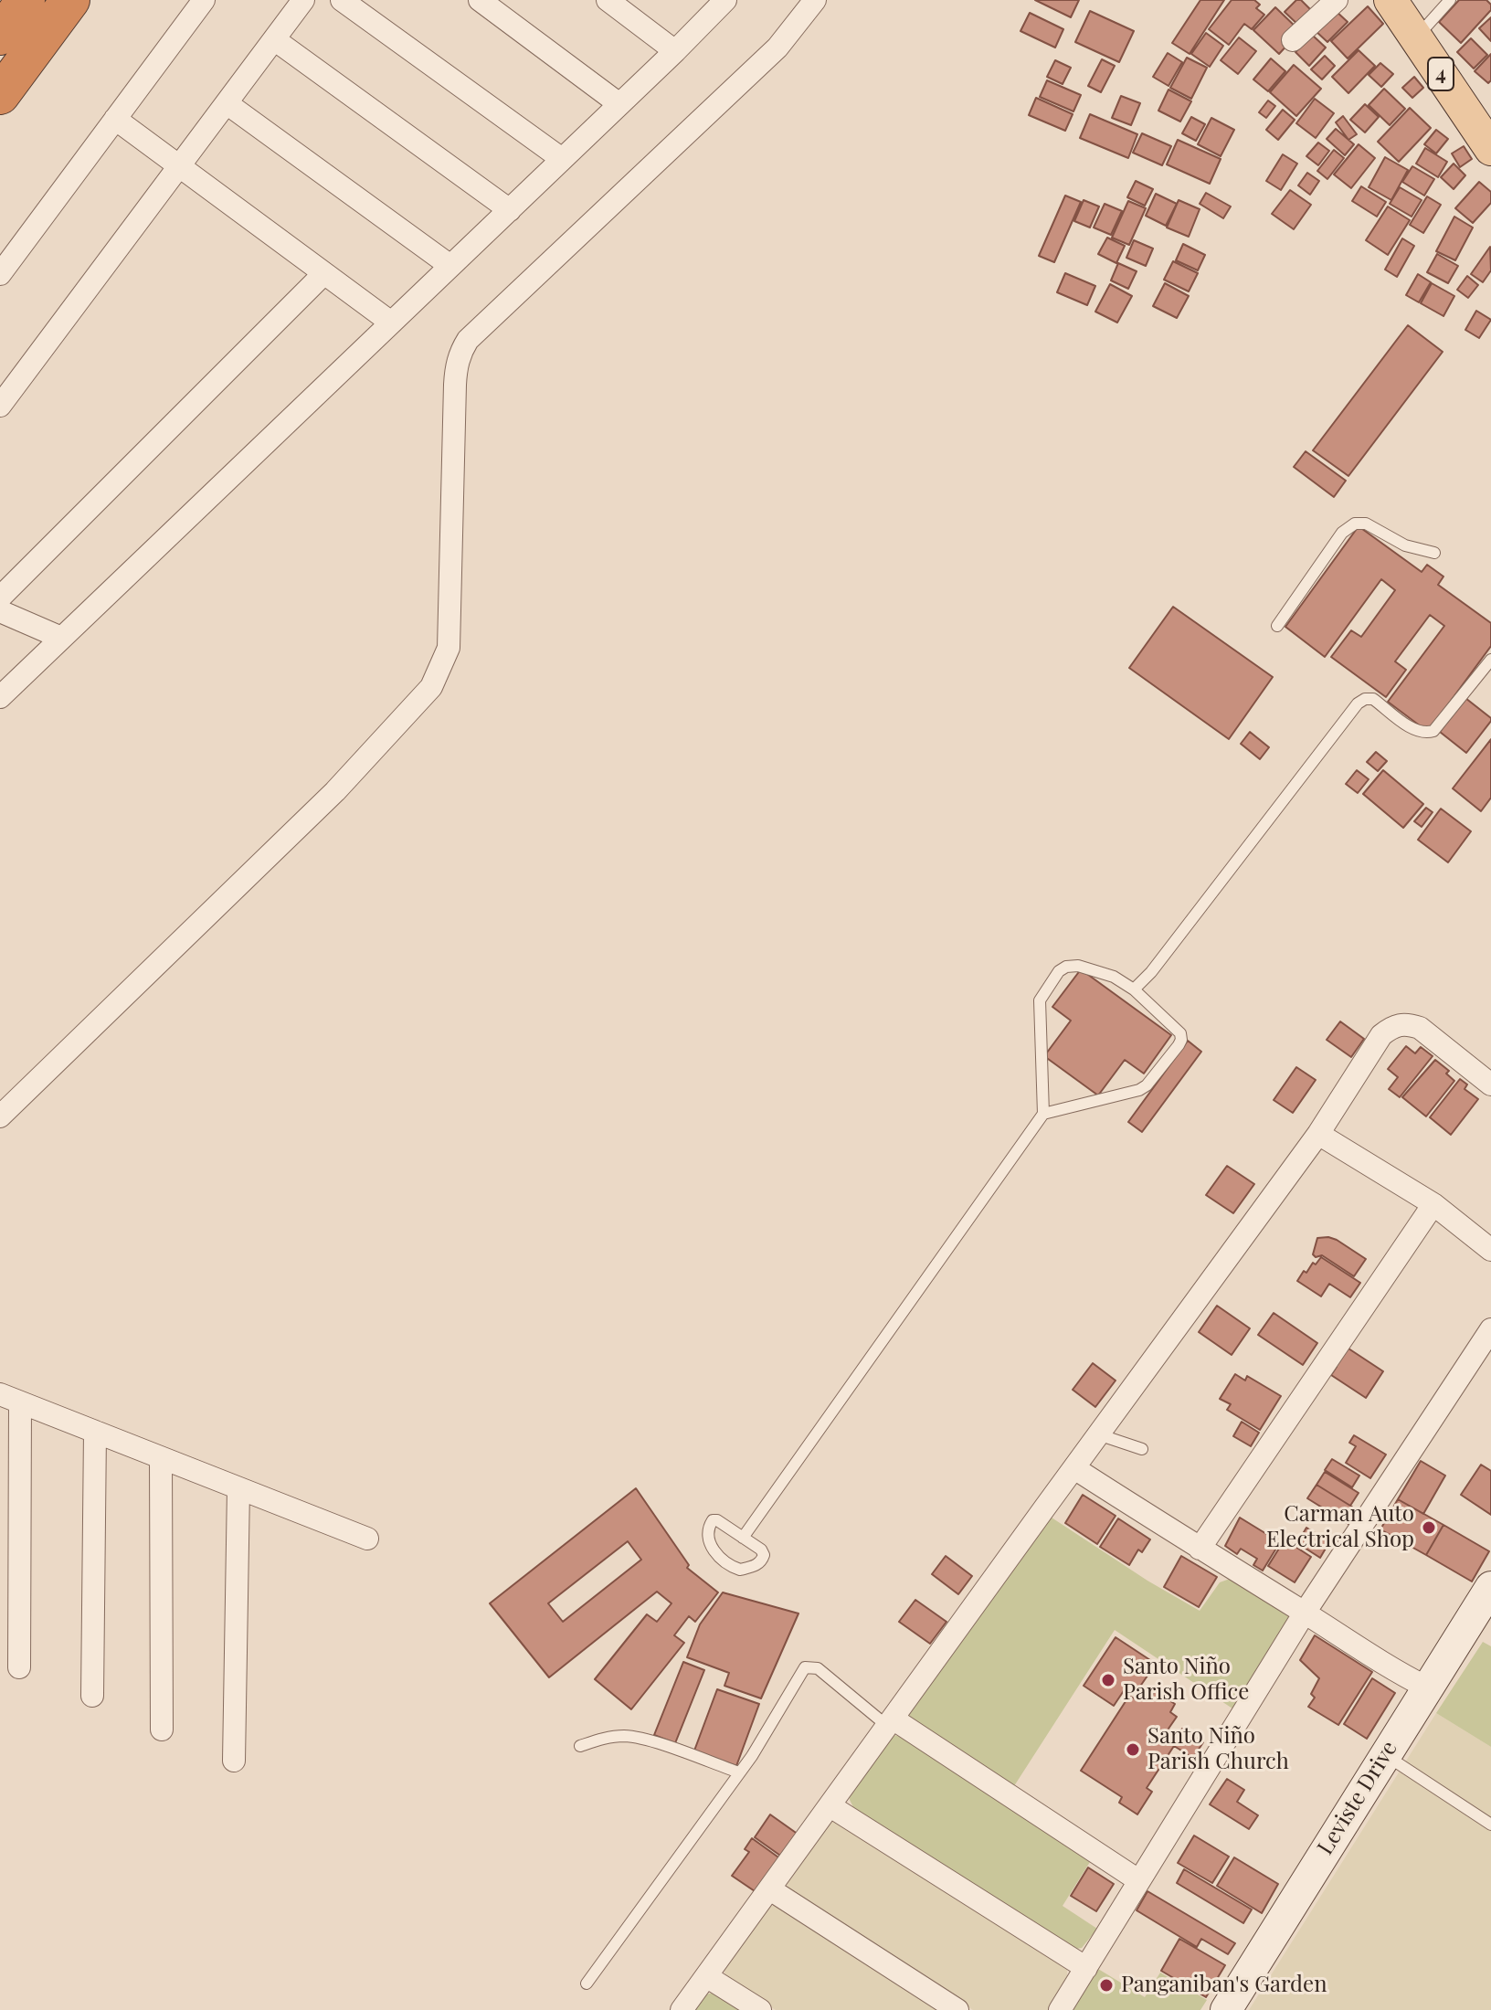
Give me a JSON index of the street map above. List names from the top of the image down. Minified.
{"streets":{"main road":["4","Leviste Drive"]},"places":["Carman Auto Electrical Shop","Santo Niño Parish Office","Santo Niño Parish Church","Panganiban's Garden"]}
